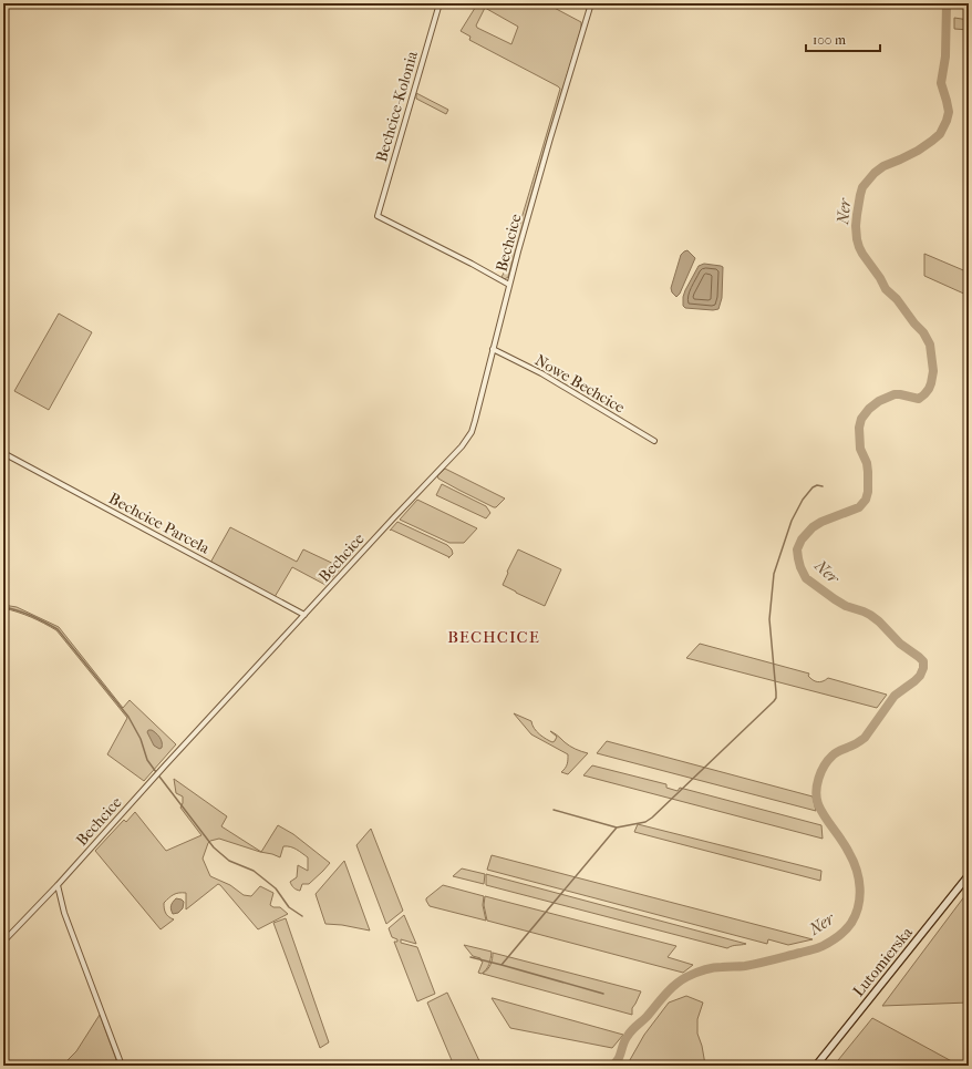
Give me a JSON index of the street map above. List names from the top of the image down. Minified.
{"streets":{"main road":["Lutomierska"],"street":["Bechcice-Kolonia","Bechcice","Nowe Bechcice","Bechcice Parcela"]},"crossings":[["Bechcice-Kolonia","Bechcice"],["Bechcice","Nowe Bechcice"],["Bechcice","Bechcice Parcela"]],"districts":["BECHCICE"],"water":["Ner"],"scale_bar":"100 m"}
